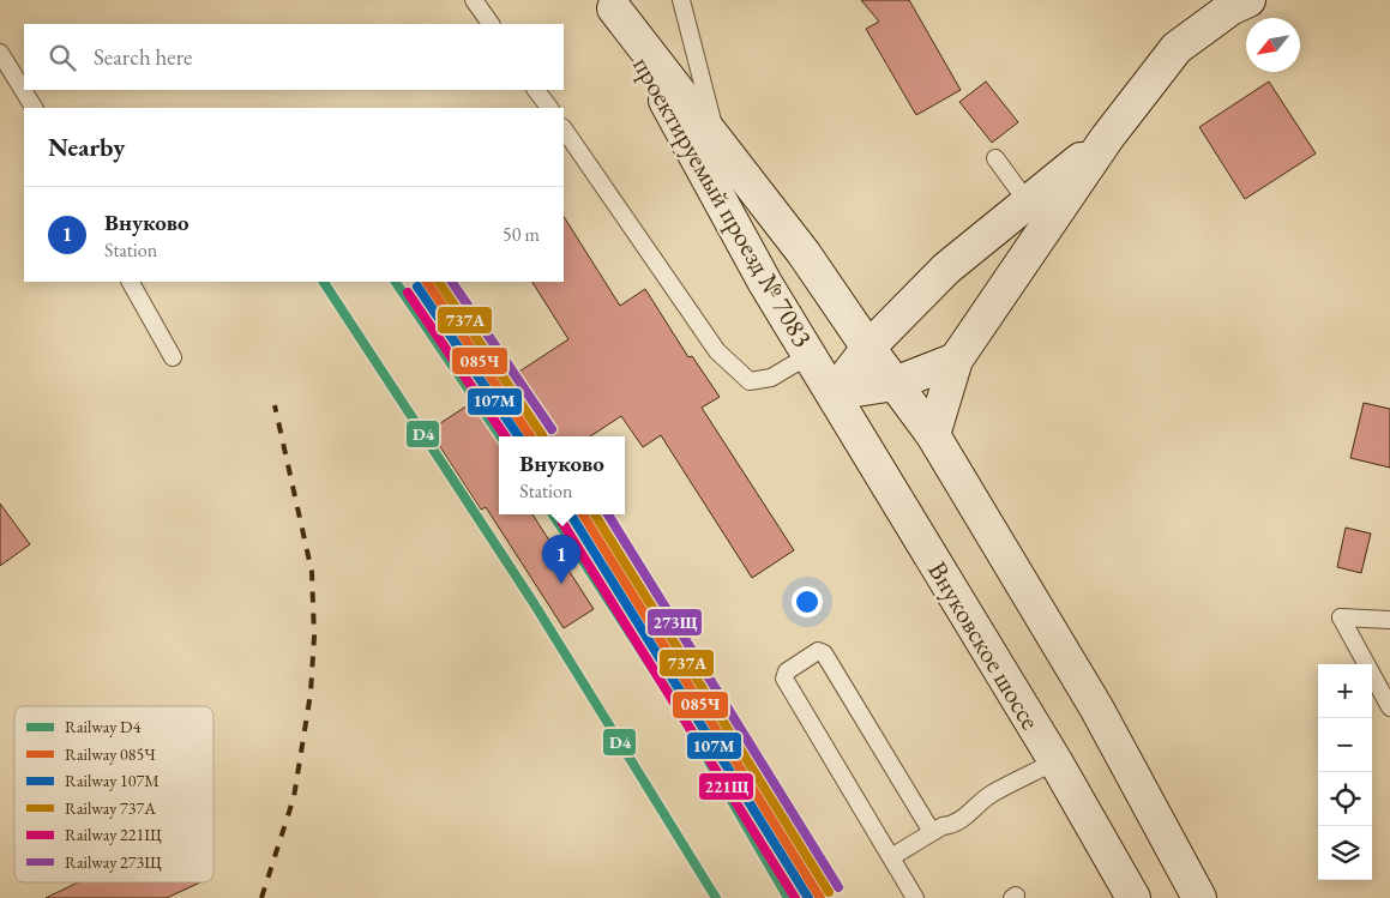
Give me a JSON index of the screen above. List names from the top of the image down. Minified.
{"streets":{"main road":["проектируемый проезд № 7083","Внуковское шоссе"]},"crossings":[["проектируемый проезд № 7083","Внуковское шоссе"]],"lines":["rail line D4","rail line 085Ч","rail line 737А","rail line 273Щ","rail line 107М","rail line 221Щ"],"legend":["Railway D4","Railway 085Ч","Railway 107М","Railway 737А","Railway 221Щ","Railway 273Щ"],"north":"bottom left","page":{"search":"Search here","heading":"Nearby","list":[{"mark":"1","name":"Внуково","note":"Station","value":"50 m"}],"popup":["Внуково","Station"],"pins":"1","map_buttons":["+","−"]}}
